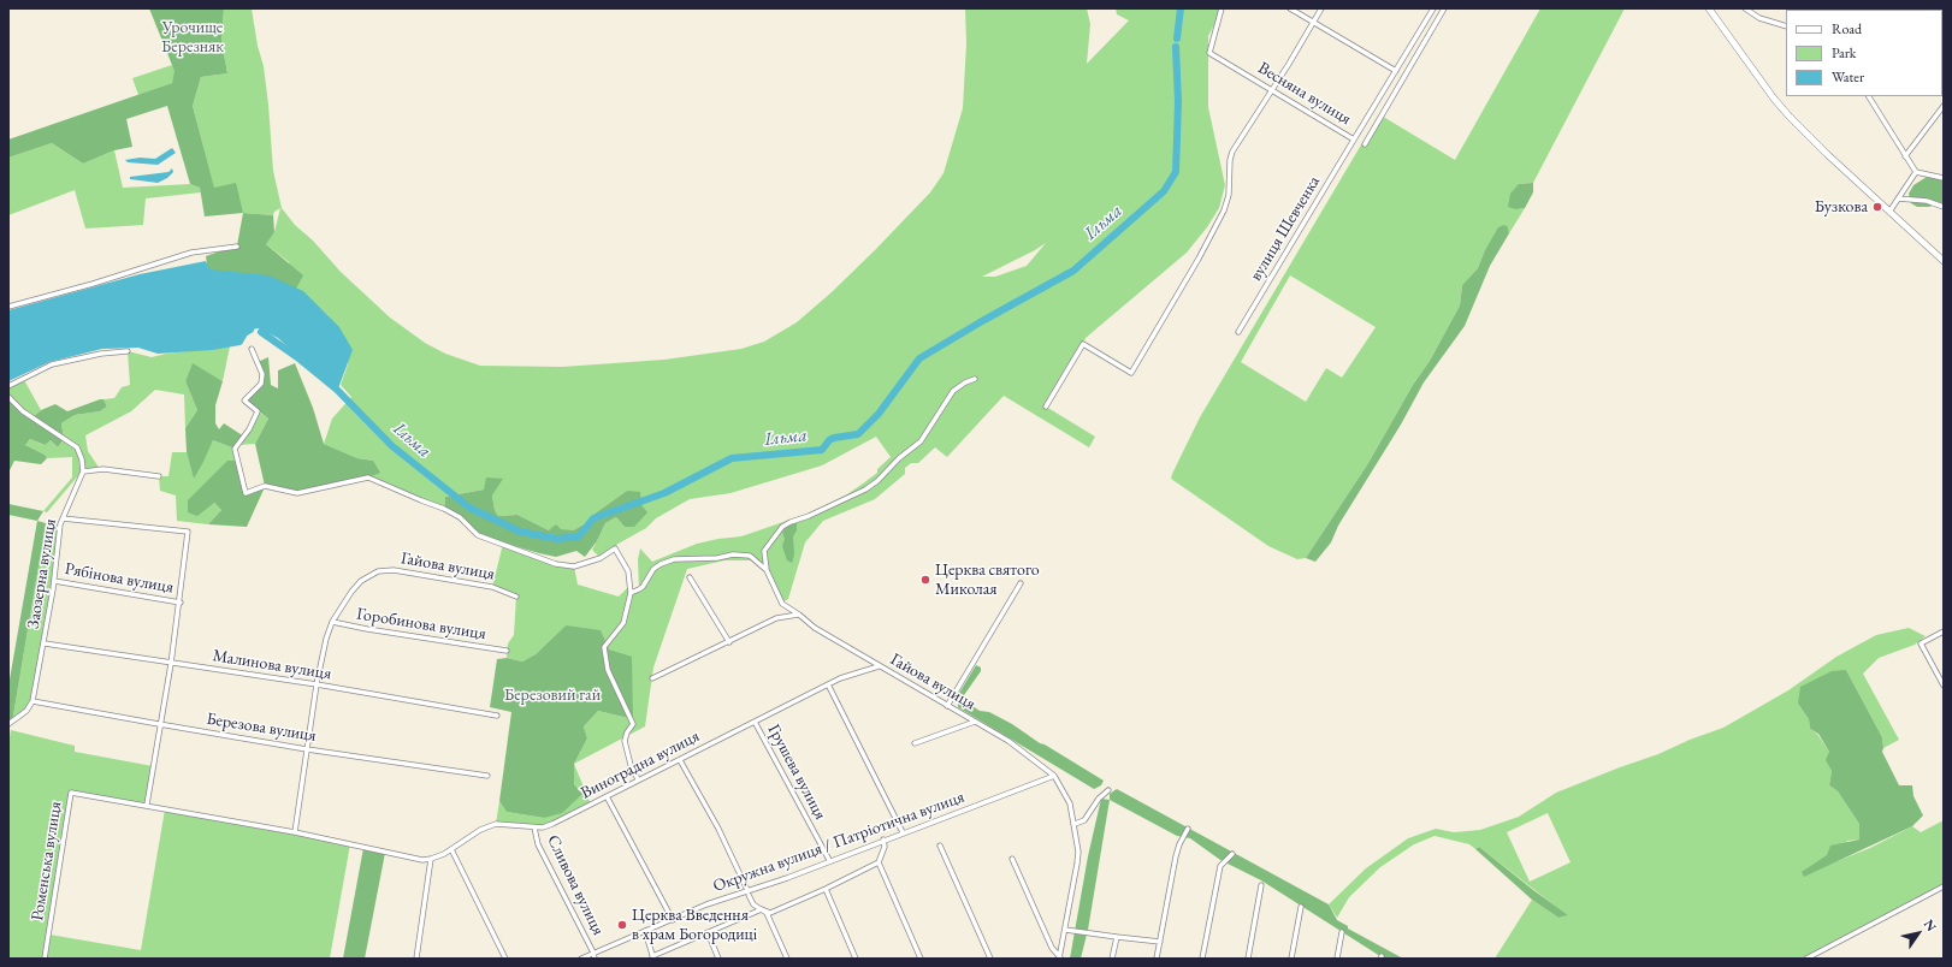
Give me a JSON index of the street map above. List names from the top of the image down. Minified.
{"streets":{"street":["Весняна вулиця","вулиця Шевченка","Гайова вулиця","Заозерна вулиця","Рябінова вулиця","Горобинова вулиця","Малинова вулиця","Березова вулиця","Виноградна вулиця","Грушева вулиця","Окружна вулиця / Патріотична вулиця","Роменська вулиця","Сливова вулиця"]},"crossings":[["Весняна вулиця","вулиця Шевченка"],["Гайова вулиця","Горобинова вулиця"],["Гайова вулиця","Виноградна вулиця"],["Гайова вулиця","Окружна вулиця / Патріотична вулиця"],["Заозерна вулиця","Рябінова вулиця"],["Заозерна вулиця","Малинова вулиця"],["Заозерна вулиця","Березова вулиця"],["Горобинова вулиця","Малинова вулиця"],["Горобинова вулиця","Березова вулиця"],["Горобинова вулиця","Роменська вулиця"],["Виноградна вулиця","Грушева вулиця"],["Виноградна вулиця","Сливова вулиця"],["Грушева вулиця","Окружна вулиця / Патріотична вулиця"],["Окружна вулиця / Патріотична вулиця","Сливова вулиця"]],"water":["Ільма"],"parks":["Урочище Березняк","Березовий гай"],"places":["Бузкова","Церква святого Миколая","Церква Введення в храм Богородиці"],"legend":["Road","Park","Water"],"north":"top right"}
